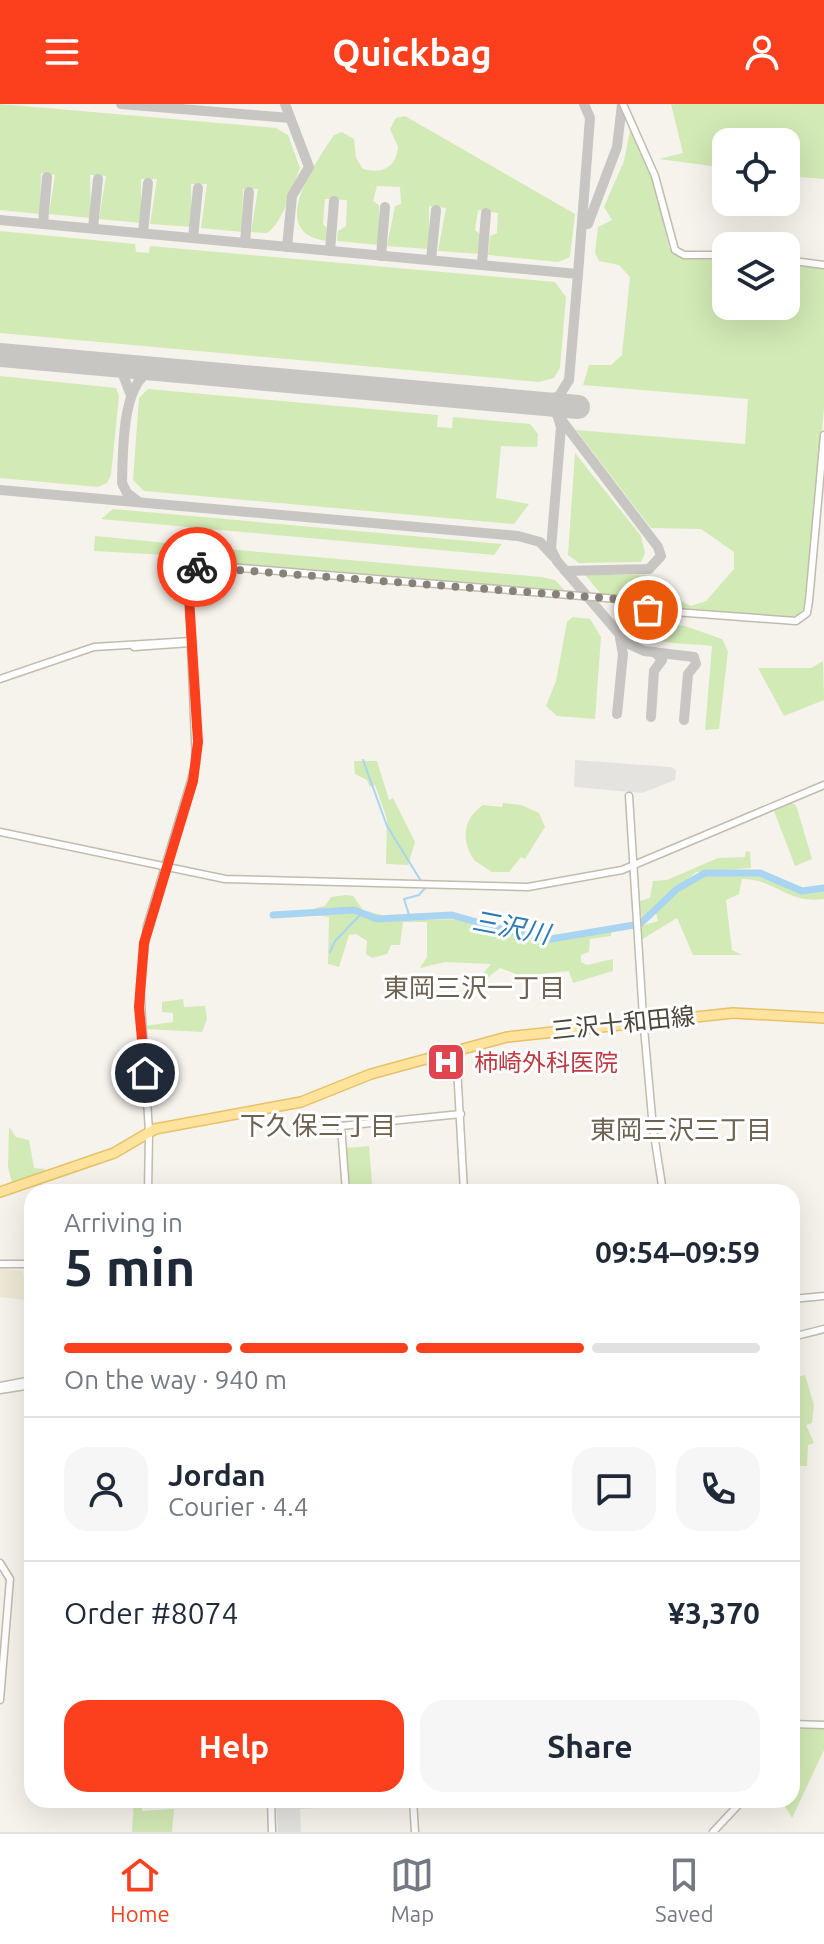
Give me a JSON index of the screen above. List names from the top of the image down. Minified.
{"streets":{"main road":["三沢十和田線"]},"districts":["東岡三沢一丁目","下久保三丁目","東岡三沢三丁目"],"water":["三沢川"],"places":{"hospital":["柿崎外科医院"]},"page":{"header":"Quickbag","heading":["5 min","Arriving in","09:54–09:59"],"panel":["Jordan","Courier · 4.4","Order #8074","¥3,370"],"bar":"On the way · 940 m","buttons":["Help","Share"],"tabs":["Home","Map","Saved"]}}
